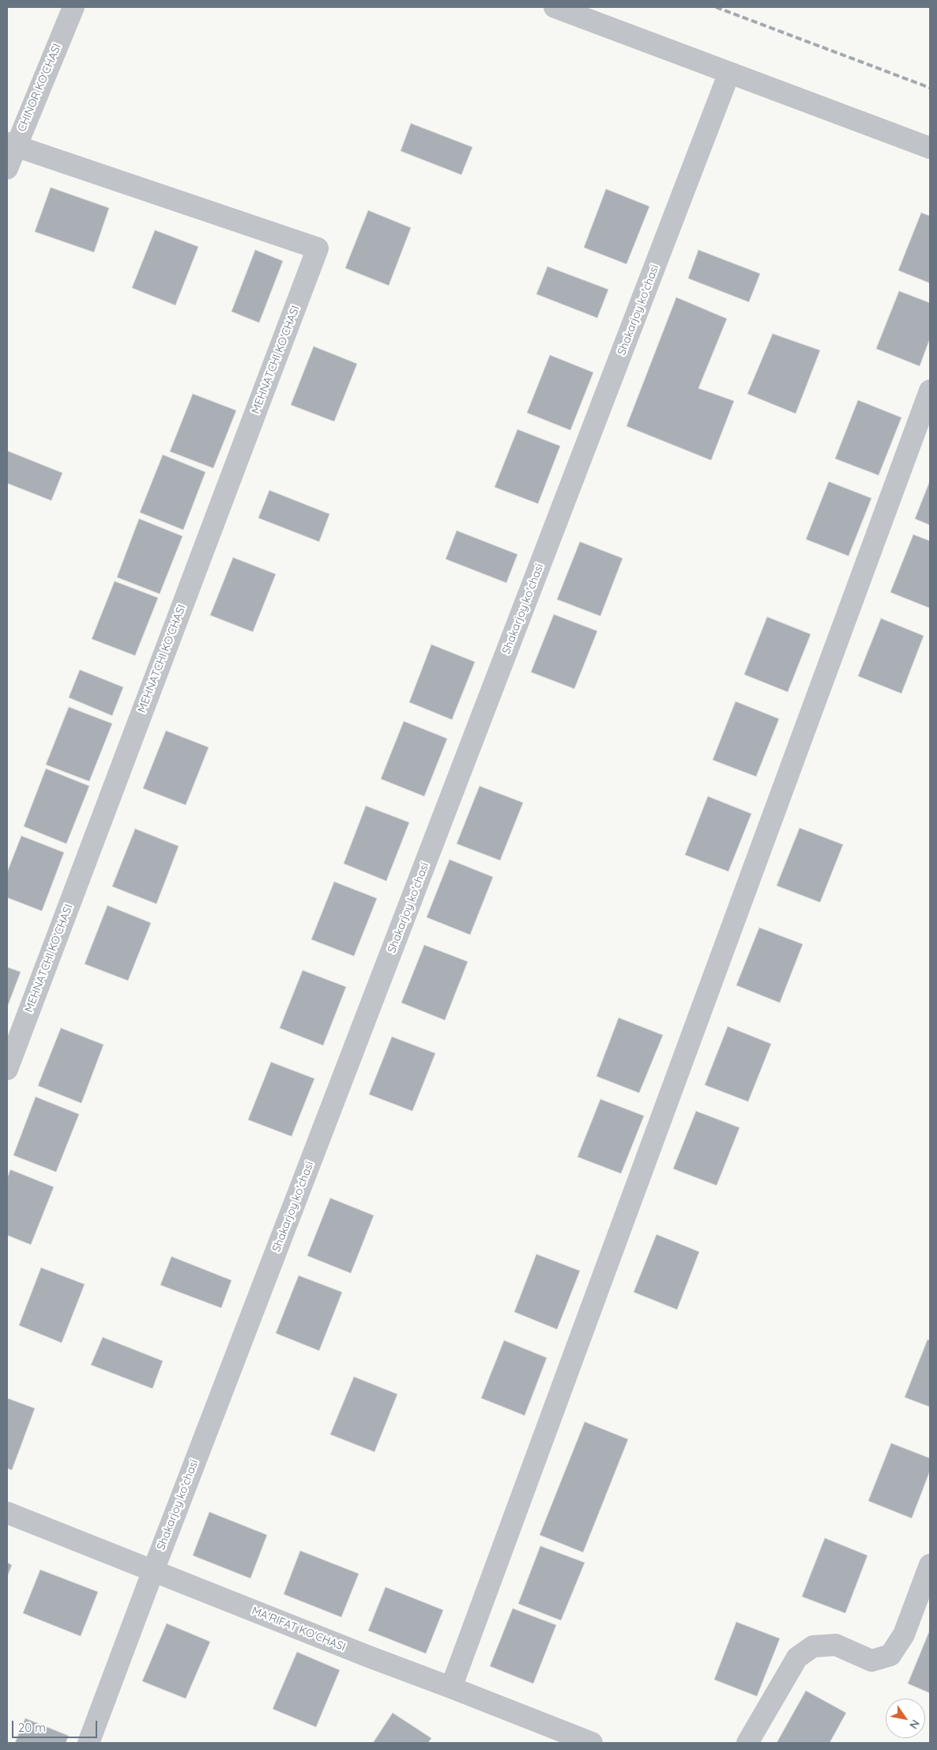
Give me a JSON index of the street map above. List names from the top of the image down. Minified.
{"streets":{"street":["CHINOR KO'CHASI","Shakarjoy ko'chasi","MEHNATCHI KO'CHASI","MA'RIFAT KO'CHASI"]},"crossings":[["CHINOR KO'CHASI","MEHNATCHI KO'CHASI"],["Shakarjoy ko'chasi","MA'RIFAT KO'CHASI"]],"scale_bar":"20 m","north":"bottom right"}
